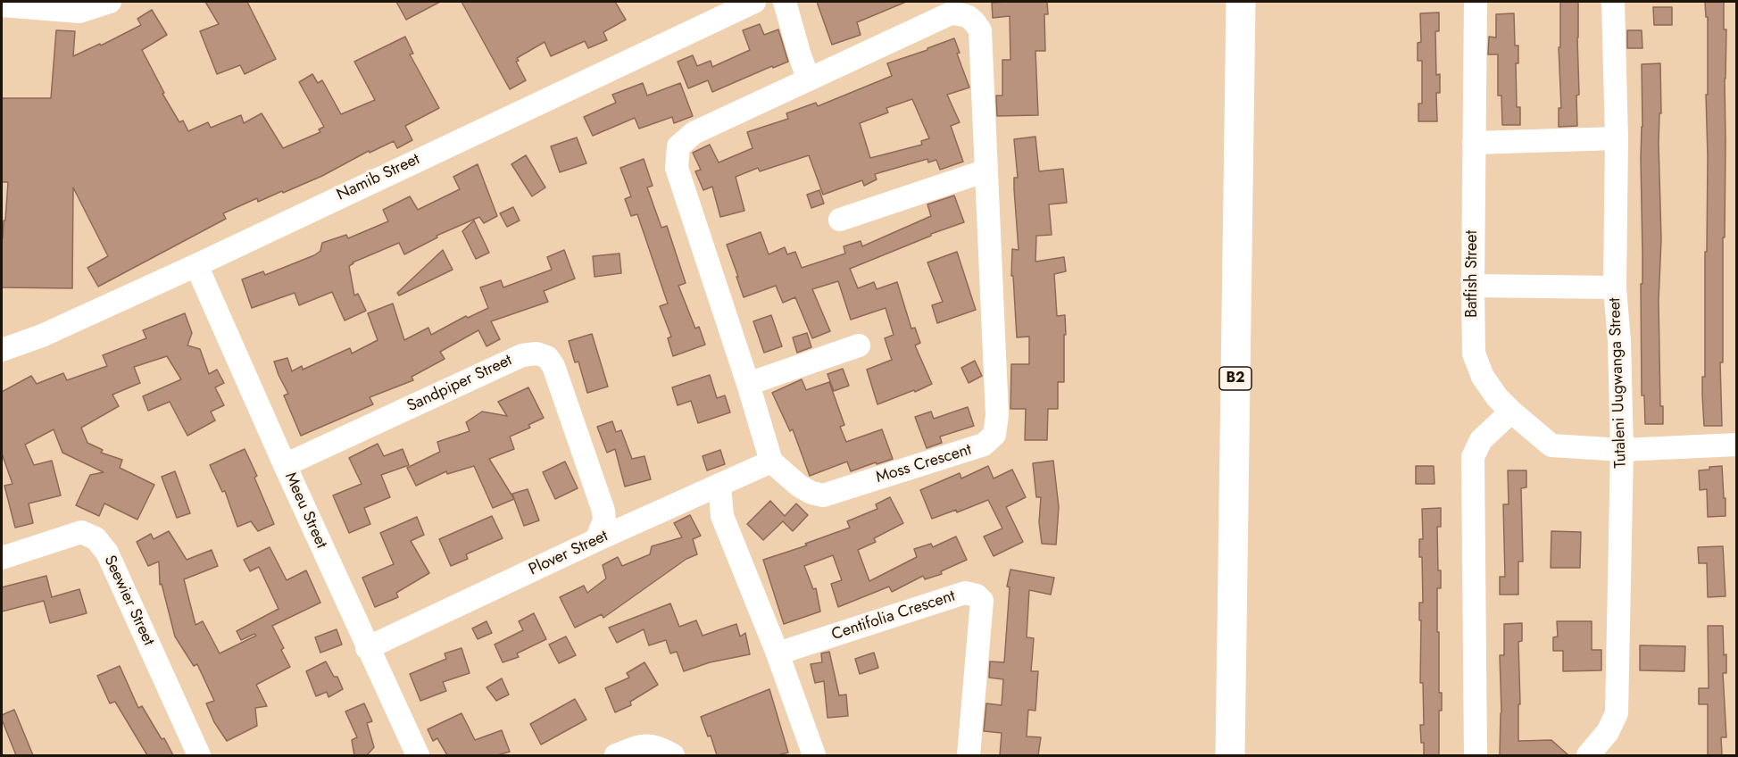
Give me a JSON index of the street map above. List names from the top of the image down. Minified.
{"streets":{"highway":["B2"],"street":["Namib Street","Batfish Street","Tutaleni Uugwanga Street","Sandpiper Street","Moss Crescent","Meeu Street","Plover Street","Seewier Street","Centifolia Crescent"]},"crossings":[["Namib Street","Meeu Street"],["Batfish Street","Tutaleni Uugwanga Street"],["Sandpiper Street","Meeu Street"],["Sandpiper Street","Plover Street"],["Moss Crescent","Plover Street"],["Meeu Street","Plover Street"]]}
